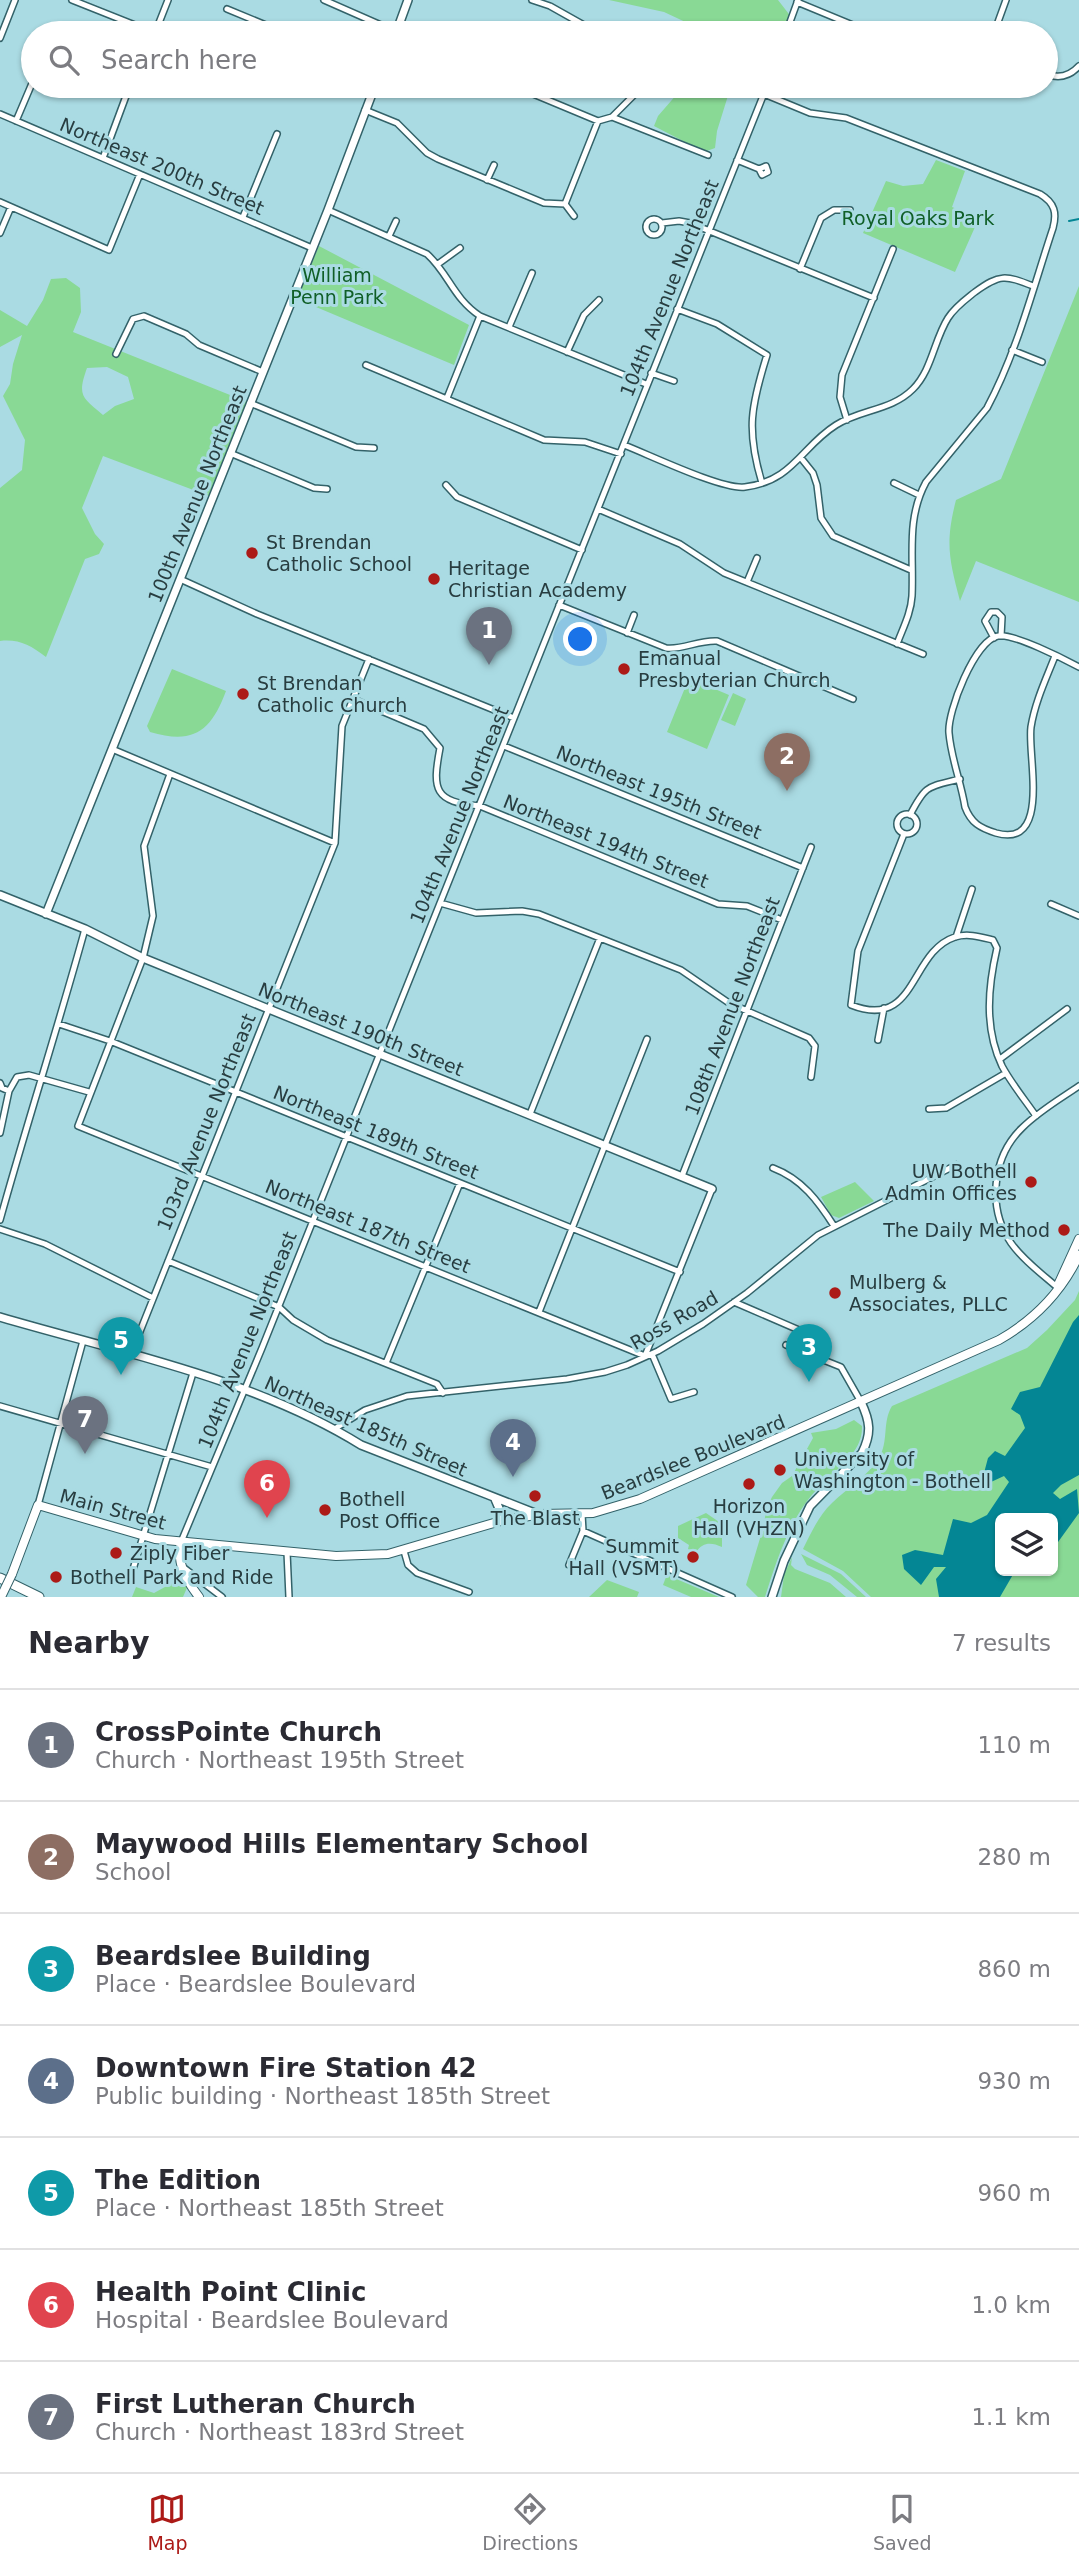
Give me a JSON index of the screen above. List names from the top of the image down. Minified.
{"streets":{"main road":["104th Avenue Northeast","Beardslee Boulevard","Main Street"],"street":["Northeast 200th Street","100th Avenue Northeast","Northeast 195th Street","Northeast 194th Street","108th Avenue Northeast","Northeast 190th Street","103rd Avenue Northeast","Northeast 189th Street","Northeast 187th Street","Ross Road","Northeast 185th Street"]},"crossings":[["Northeast 200th Street","100th Avenue Northeast"],["104th Avenue Northeast","Northeast 195th Street"],["104th Avenue Northeast","Northeast 194th Street"],["104th Avenue Northeast","Northeast 190th Street"],["104th Avenue Northeast","Northeast 189th Street"],["104th Avenue Northeast","Northeast 187th Street"],["104th Avenue Northeast","Northeast 185th Street"],["104th Avenue Northeast","Beardslee Boulevard"],["104th Avenue Northeast","Main Street"],["100th Avenue Northeast","Northeast 190th Street"],["Northeast 195th Street","108th Avenue Northeast"],["Northeast 194th Street","108th Avenue Northeast"],["Northeast 194th Street","103rd Avenue Northeast"],["108th Avenue Northeast","Northeast 190th Street"],["Northeast 190th Street","103rd Avenue Northeast"],["103rd Avenue Northeast","Northeast 189th Street"],["103rd Avenue Northeast","Northeast 187th Street"],["103rd Avenue Northeast","Northeast 185th Street"],["Northeast 187th Street","Ross Road"],["Ross Road","Northeast 185th Street"],["Northeast 185th Street","Beardslee Boulevard"],["Beardslee Boulevard","Main Street"]],"parks":["Royal Oaks Park","William Penn Park"],"places":["St Brendan Catholic School","Heritage Christian Academy","Emanual Presbyterian Church","St Brendan Catholic Church","UW Bothell Admin Offices","The Daily Method","Mulberg & Associates, PLLC","University of Washington - Bothell","Horizon Hall (VHZN)","The Blast","Bothell Post Office","Ziply Fiber","Summit Hall (VSMT)","Bothell Park and Ride"],"page":{"search":"Search here","pins":["1","2","5","3","7","4","6"],"heading":["Nearby","7 results"],"list":[{"mark":"1","name":"CrossPointe Church","note":"Church · Northeast 195th Street","value":"110 m"},{"mark":"2","name":"Maywood Hills Elementary School","note":"School","value":"280 m"},{"mark":"3","name":"Beardslee Building","note":"Place · Beardslee Boulevard","value":"860 m"},{"mark":"4","name":"Downtown Fire Station 42","note":"Public building · Northeast 185th Street","value":"930 m"},{"mark":"5","name":"The Edition","note":"Place · Northeast 185th Street","value":"960 m"},{"mark":"6","name":"Health Point Clinic","note":"Hospital · Beardslee Boulevard","value":"1.0 km"},{"mark":"7","name":"First Lutheran Church","note":"Church · Northeast 183rd Street","value":"1.1 km"}],"nav":["Map","Directions","Saved"]}}
